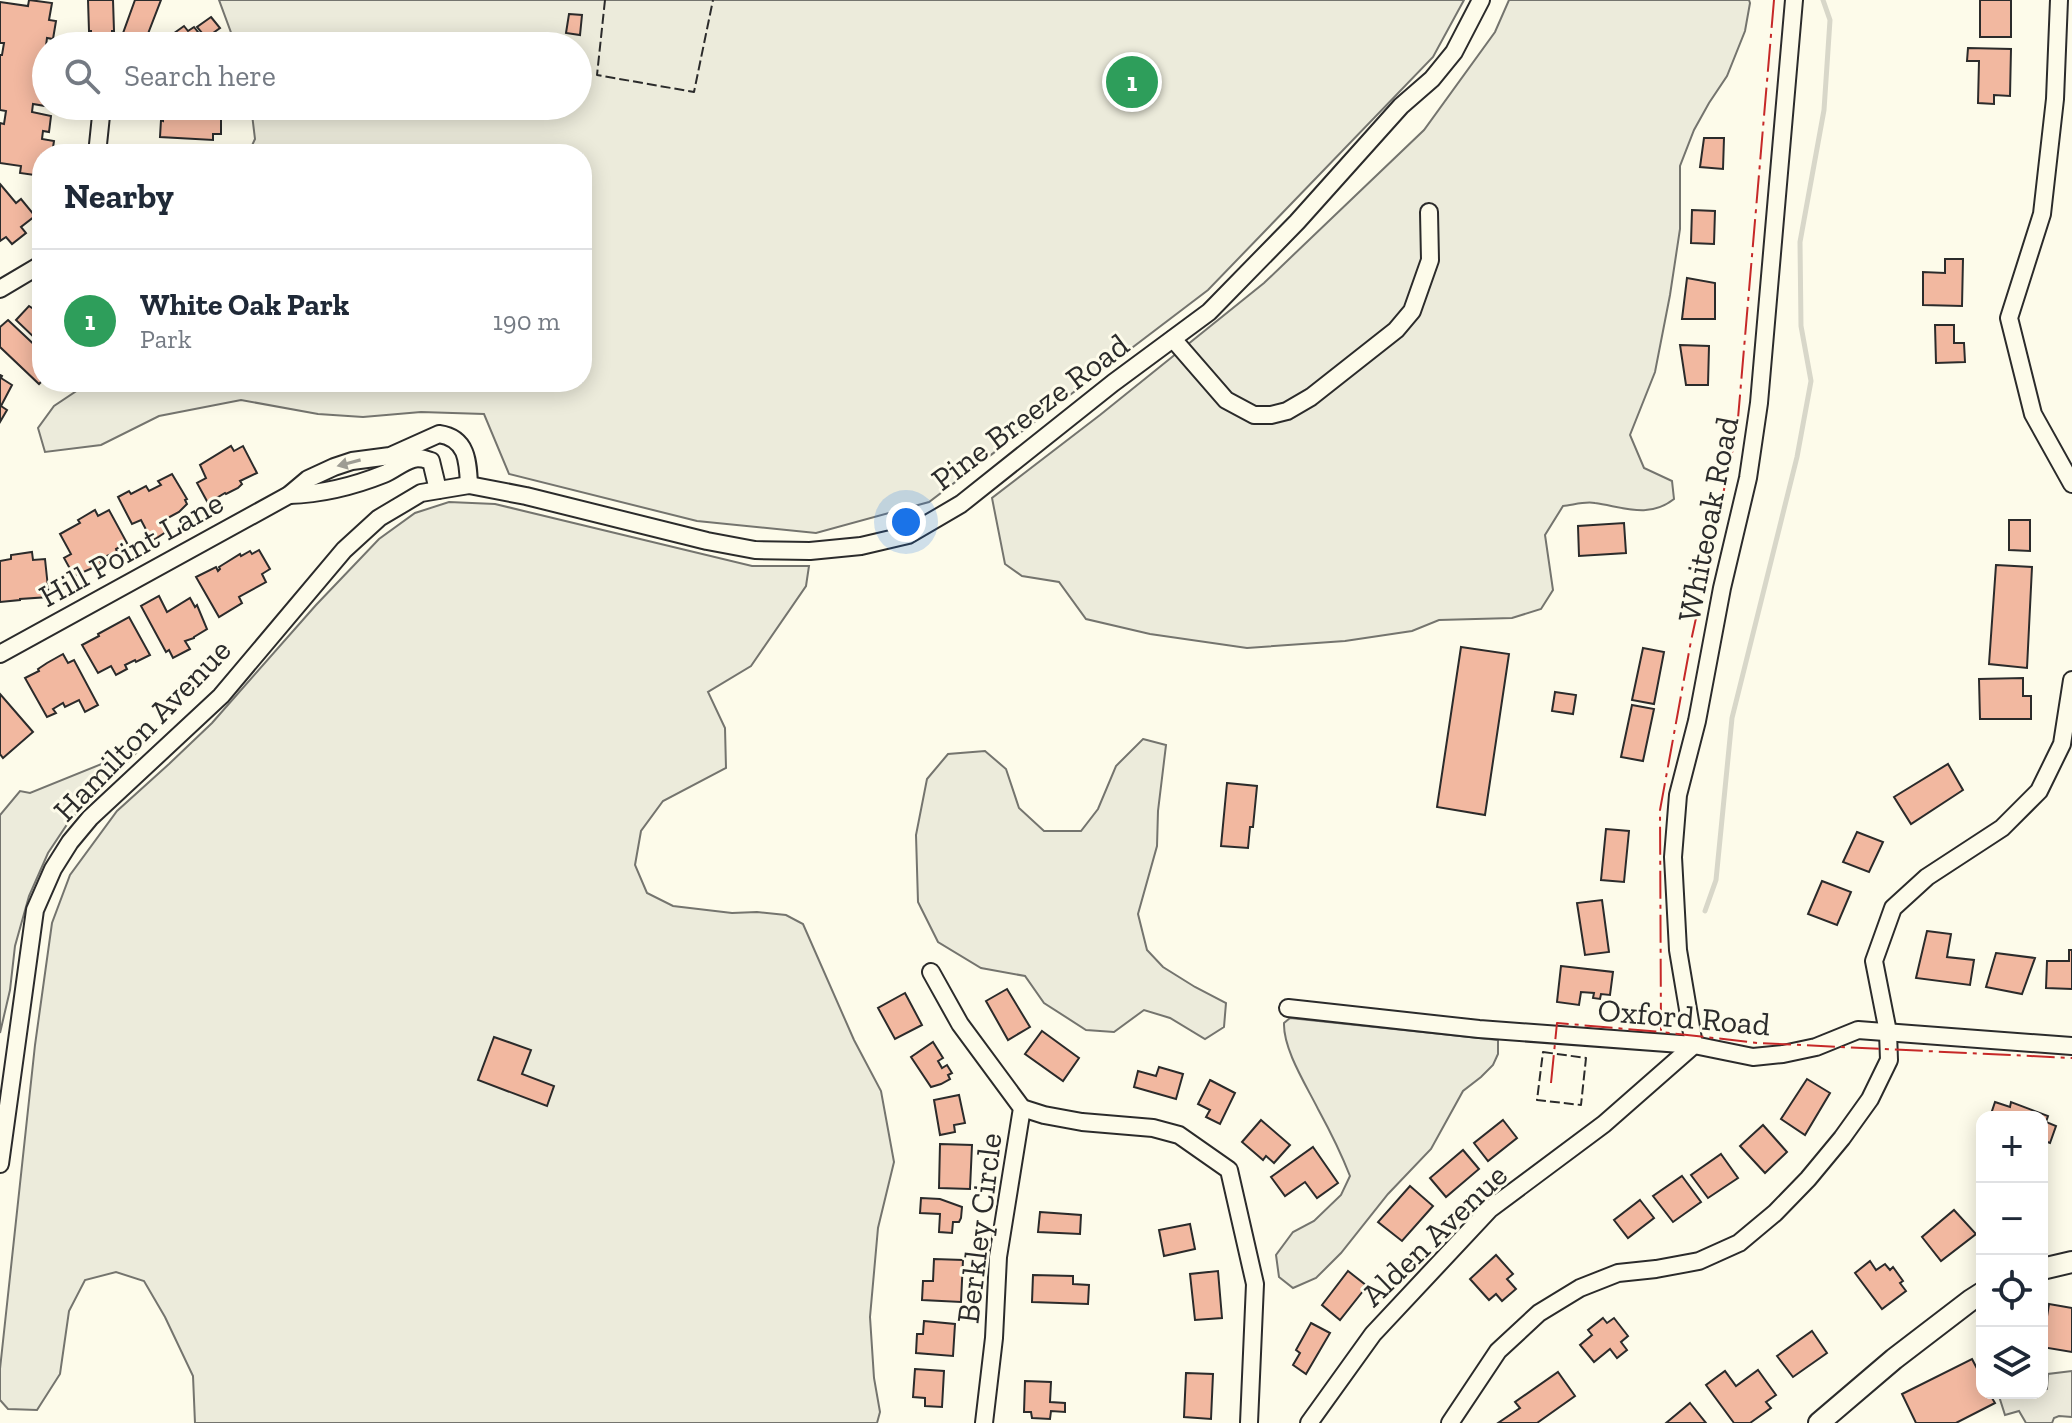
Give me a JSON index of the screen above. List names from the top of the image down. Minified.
{"streets":{"street":["Pine Breeze Road","Whiteoak Road","Hill Point Lane","Hamilton Avenue","Oxford Road","Berkley Circle","Alden Avenue"]},"crossings":[["Pine Breeze Road","Hill Point Lane"],["Pine Breeze Road","Hamilton Avenue"],["Whiteoak Road","Oxford Road"],["Whiteoak Road","Alden Avenue"],["Hill Point Lane","Hamilton Avenue"],["Oxford Road","Alden Avenue"]],"page":{"search":"Search here","pins":"1","heading":"Nearby","list":[{"mark":"1","name":"White Oak Park","note":"Park","value":"190 m"}],"map_buttons":["+","−"]}}
